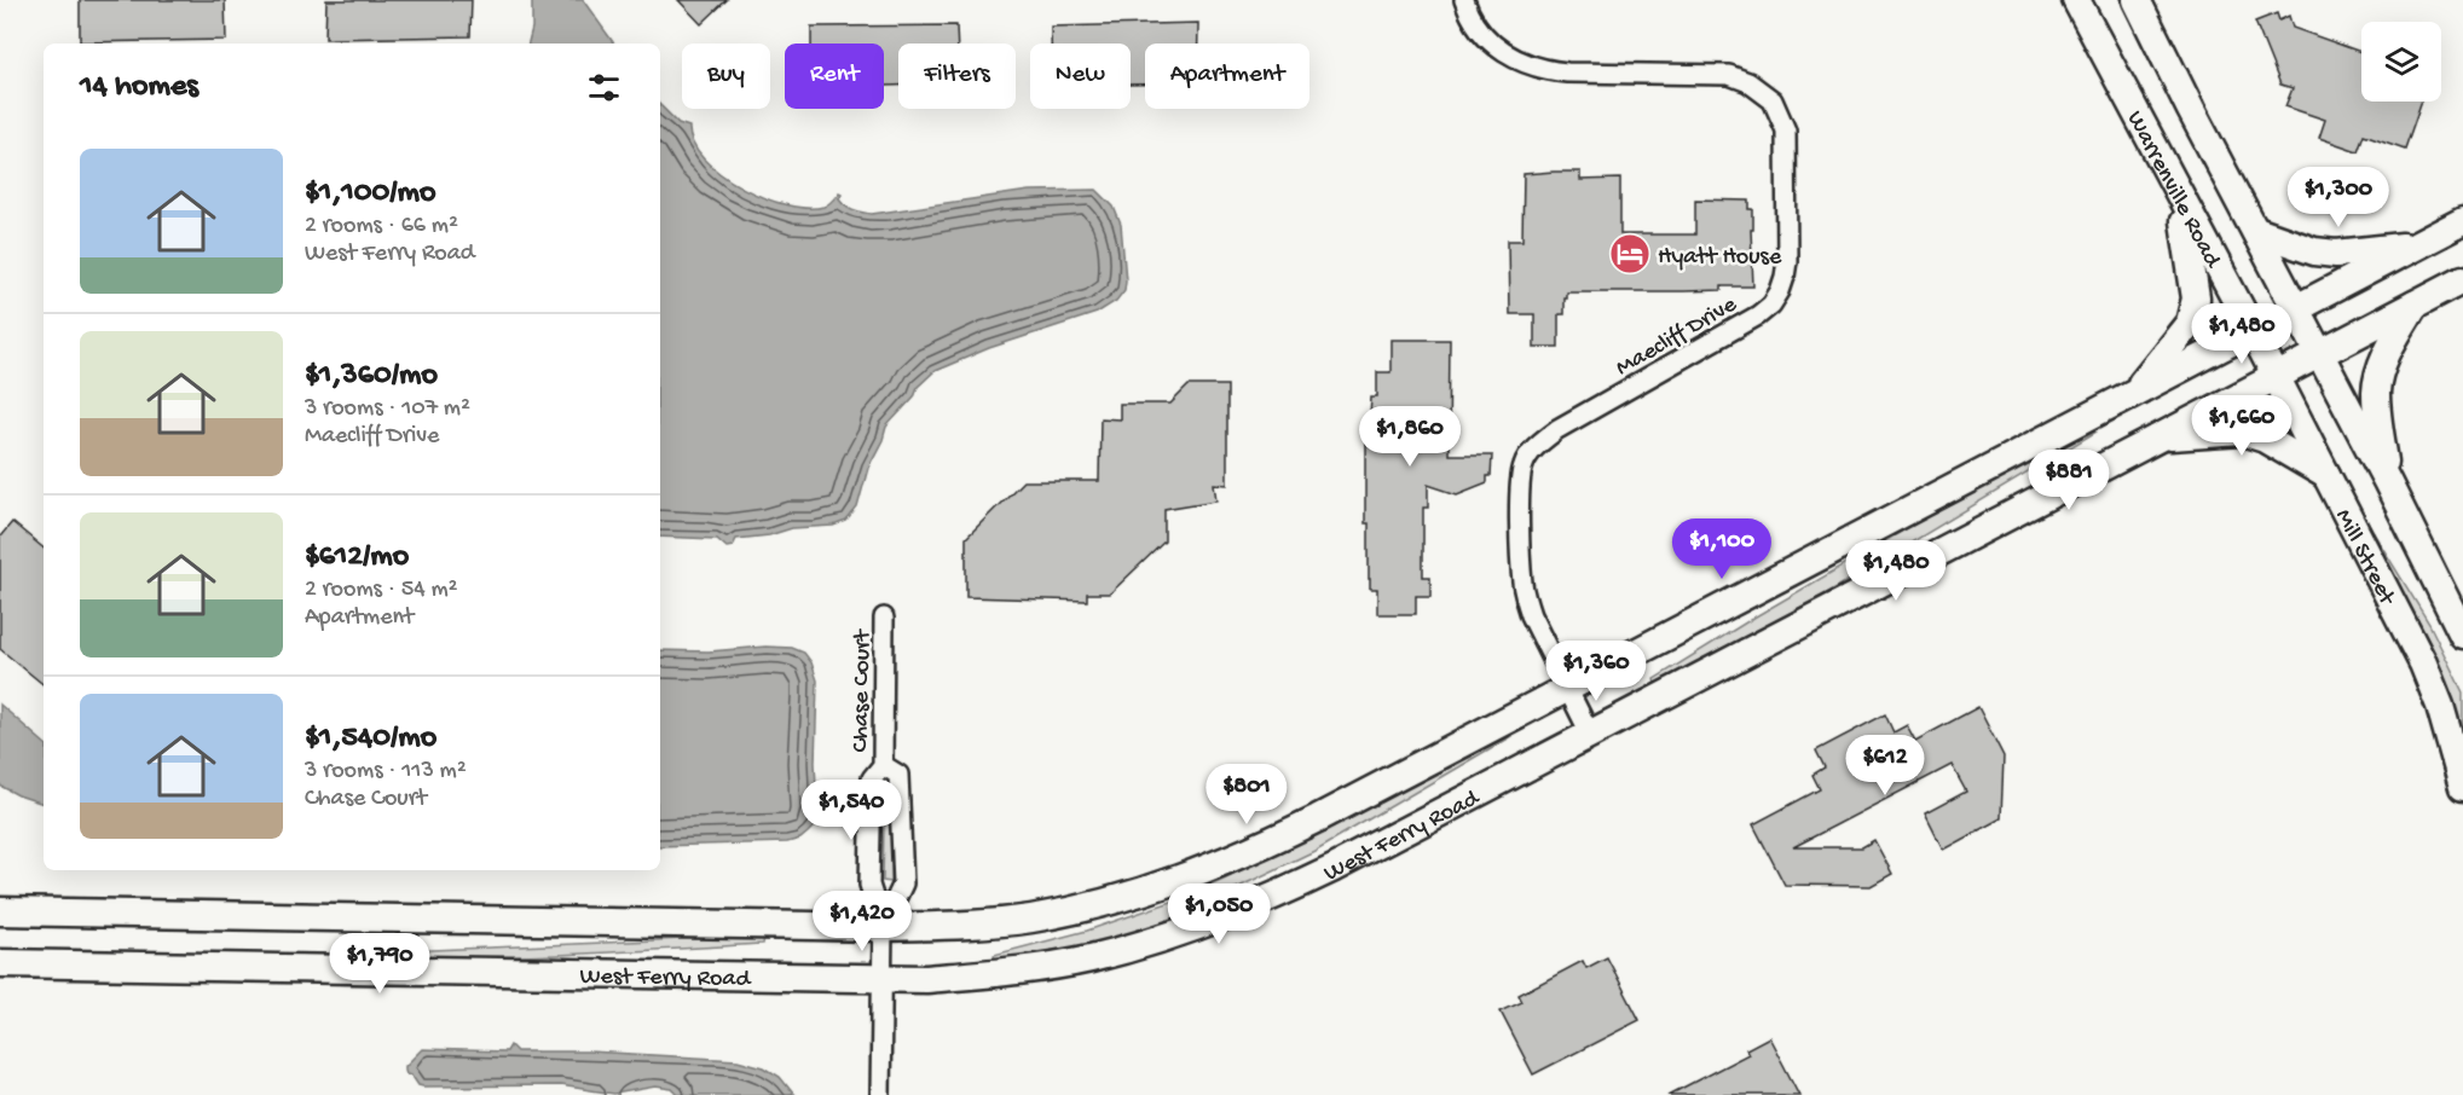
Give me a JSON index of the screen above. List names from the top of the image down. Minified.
{"streets":{"main road":["Warrenville Road","Mill Street","West Ferry Road"],"street":["Maecliff Drive","Chase Court"]},"crossings":[["Warrenville Road","Mill Street"],["Warrenville Road","West Ferry Road"],["Maecliff Drive","West Ferry Road"],["Mill Street","West Ferry Road"],["Chase Court","West Ferry Road"]],"places":{"hotel":["Hyatt House"]},"page":{"chip":["Buy","Rent","Filters","New","Apartment"],"heading":"14 homes","list":[{"name":"$1,100/mo","note":"2 rooms · 66 m² · West Ferry Road"},{"name":"$1,360/mo","note":"3 rooms · 107 m² · Maecliff Drive"},{"name":"$612/mo","note":"2 rooms · 54 m² · Apartment"},{"name":"$1,540/mo","note":"3 rooms · 113 m² · Chase Court"}],"price":["$1,300","$1,480","$1,660","$1,860","$881","$1,100","$1,480","$1,360","$612","$801","$1,540","$1,050","$1,420","$1,790"]}}
